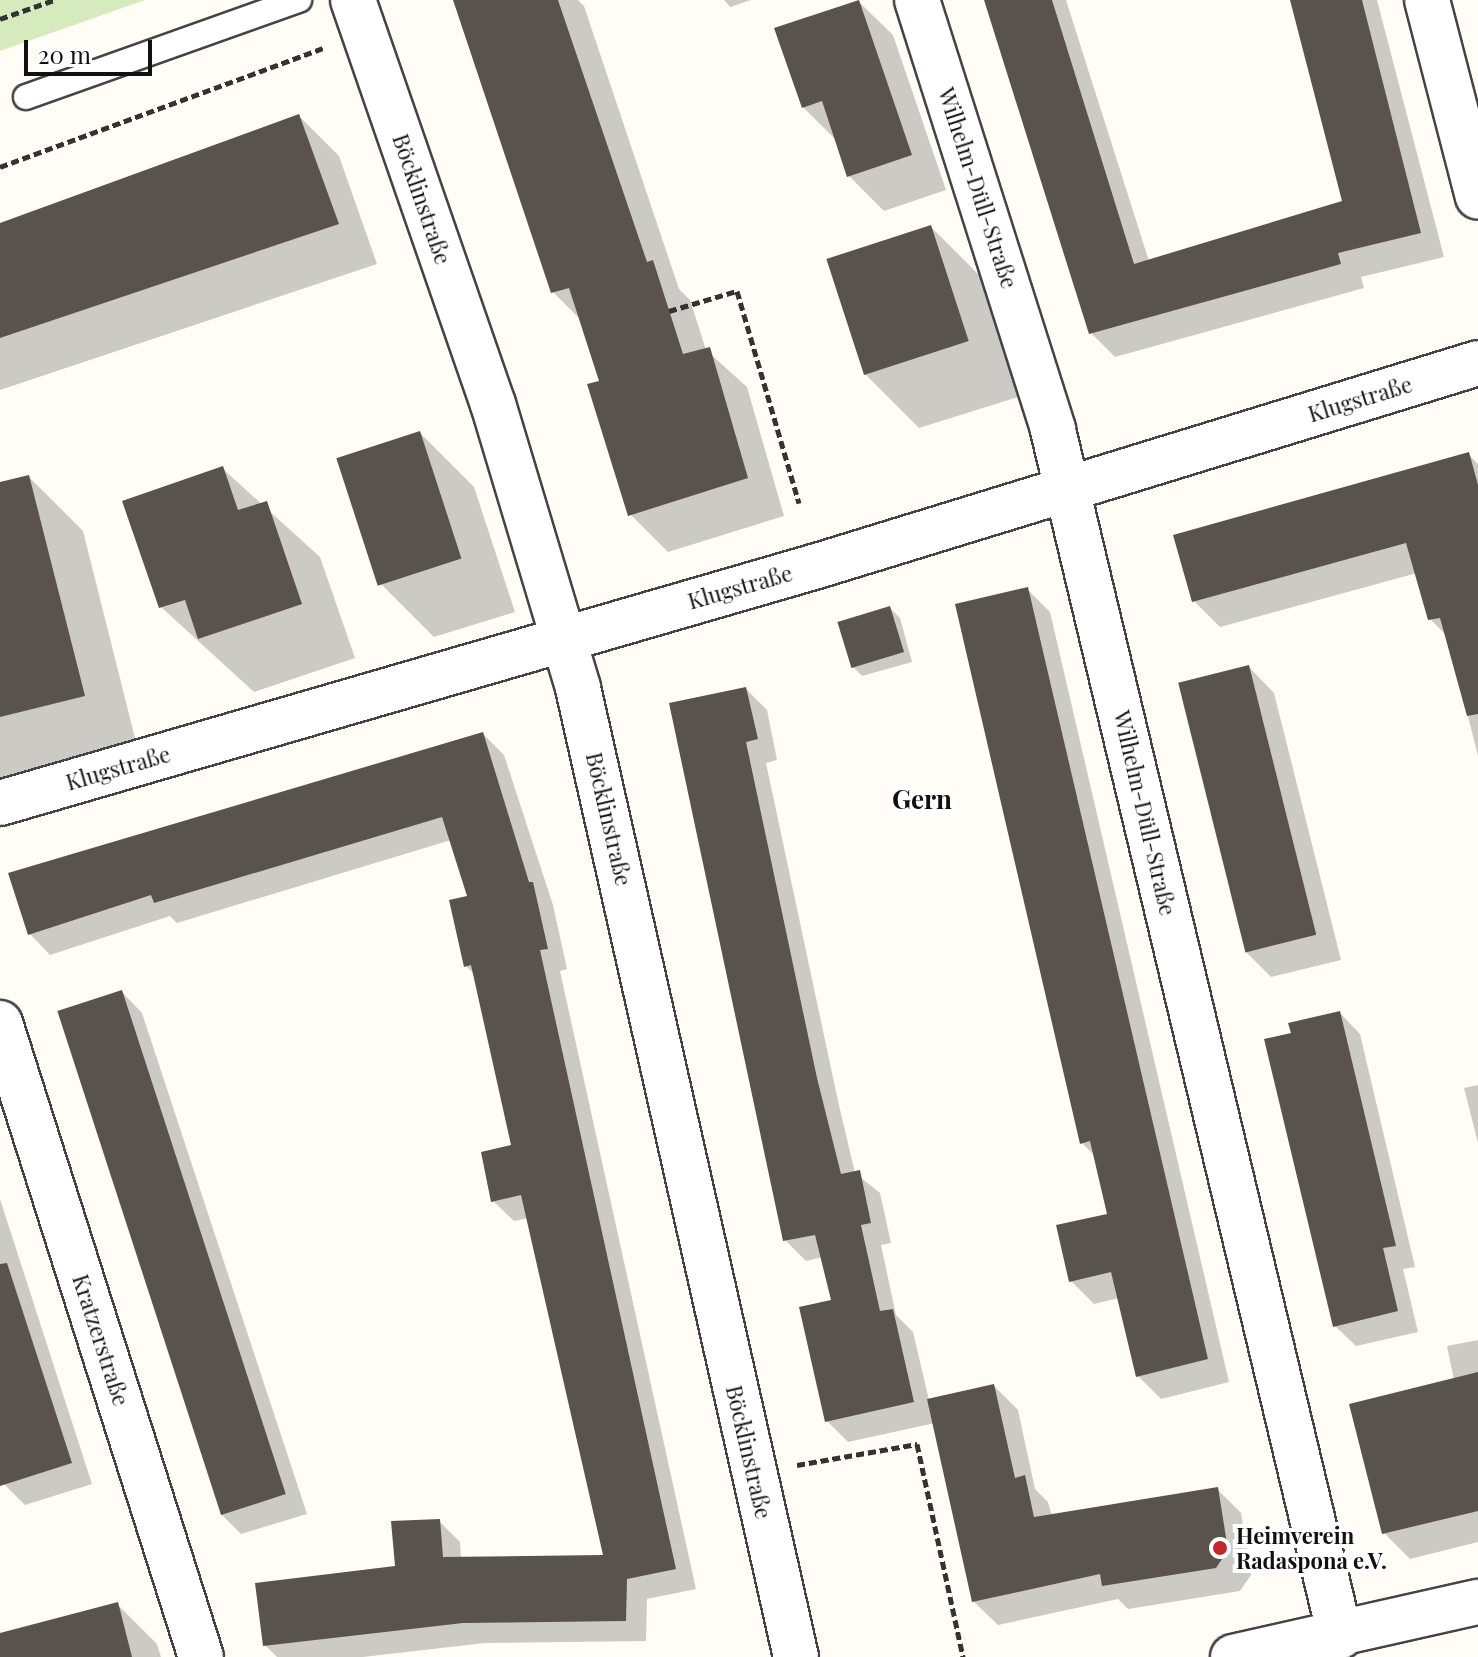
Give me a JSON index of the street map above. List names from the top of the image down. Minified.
{"streets":{"street":["Wilhelm-Düll-Straße","Böcklinstraße","Klugstraße","Kratzerstraße"]},"crossings":[["Wilhelm-Düll-Straße","Klugstraße"],["Böcklinstraße","Klugstraße"]],"districts":["Gern"],"places":["Heimverein Radaspona e.V."],"scale_bar":"20 m"}
